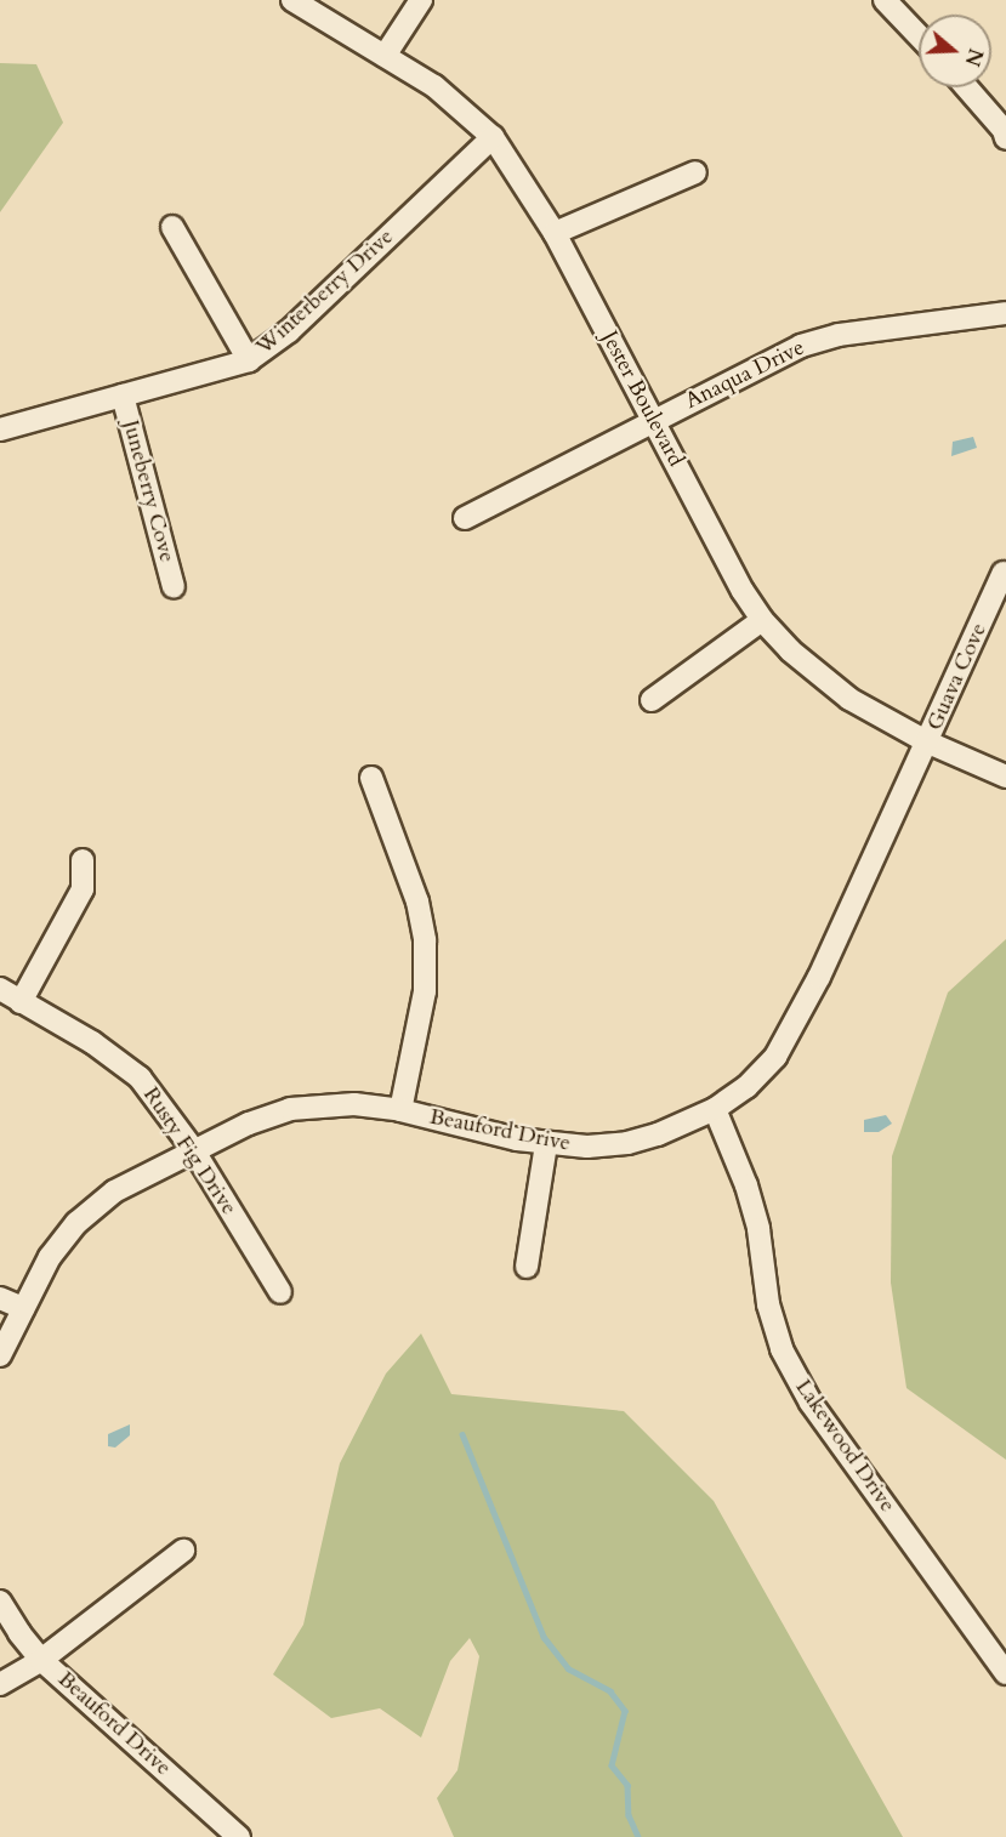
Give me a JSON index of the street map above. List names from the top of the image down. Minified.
{"streets":{"street":["Winterberry Drive","Anaqua Drive","Jester Boulevard","Juneberry Cove","Guava Cove","Beauford Drive","Rusty Fig Drive","Lakewood Drive"]},"crossings":[["Winterberry Drive","Jester Boulevard"],["Winterberry Drive","Juneberry Cove"],["Anaqua Drive","Jester Boulevard"],["Jester Boulevard","Guava Cove"],["Jester Boulevard","Beauford Drive"],["Guava Cove","Beauford Drive"],["Beauford Drive","Rusty Fig Drive"],["Beauford Drive","Lakewood Drive"]],"north":"right"}
